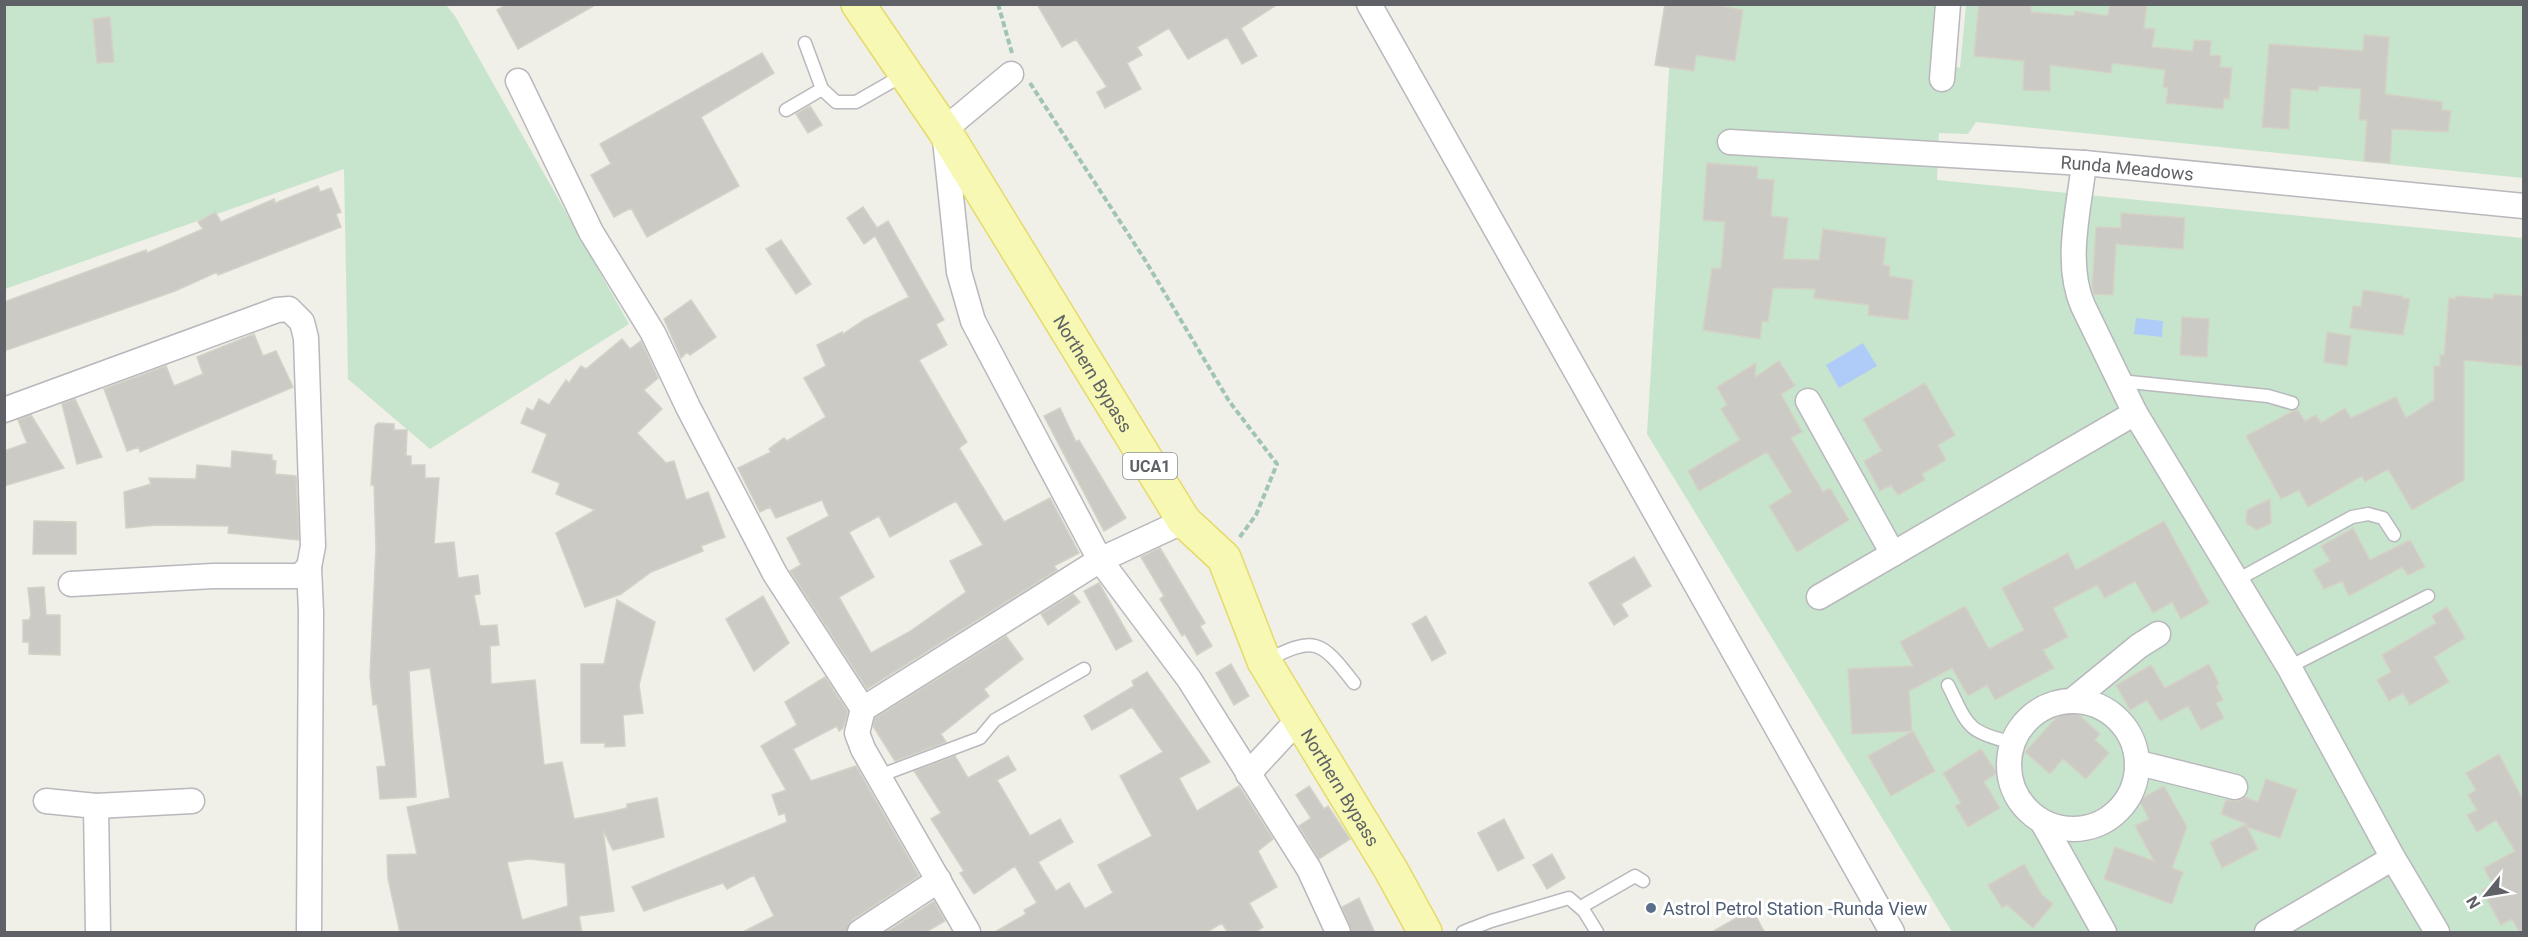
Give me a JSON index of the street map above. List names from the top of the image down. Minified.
{"streets":{"main road":["Northern Bypass","UCA1"],"street":["Runda Meadows"]},"places":["Astrol Petrol Station -Runda View"],"north":"bottom left"}
